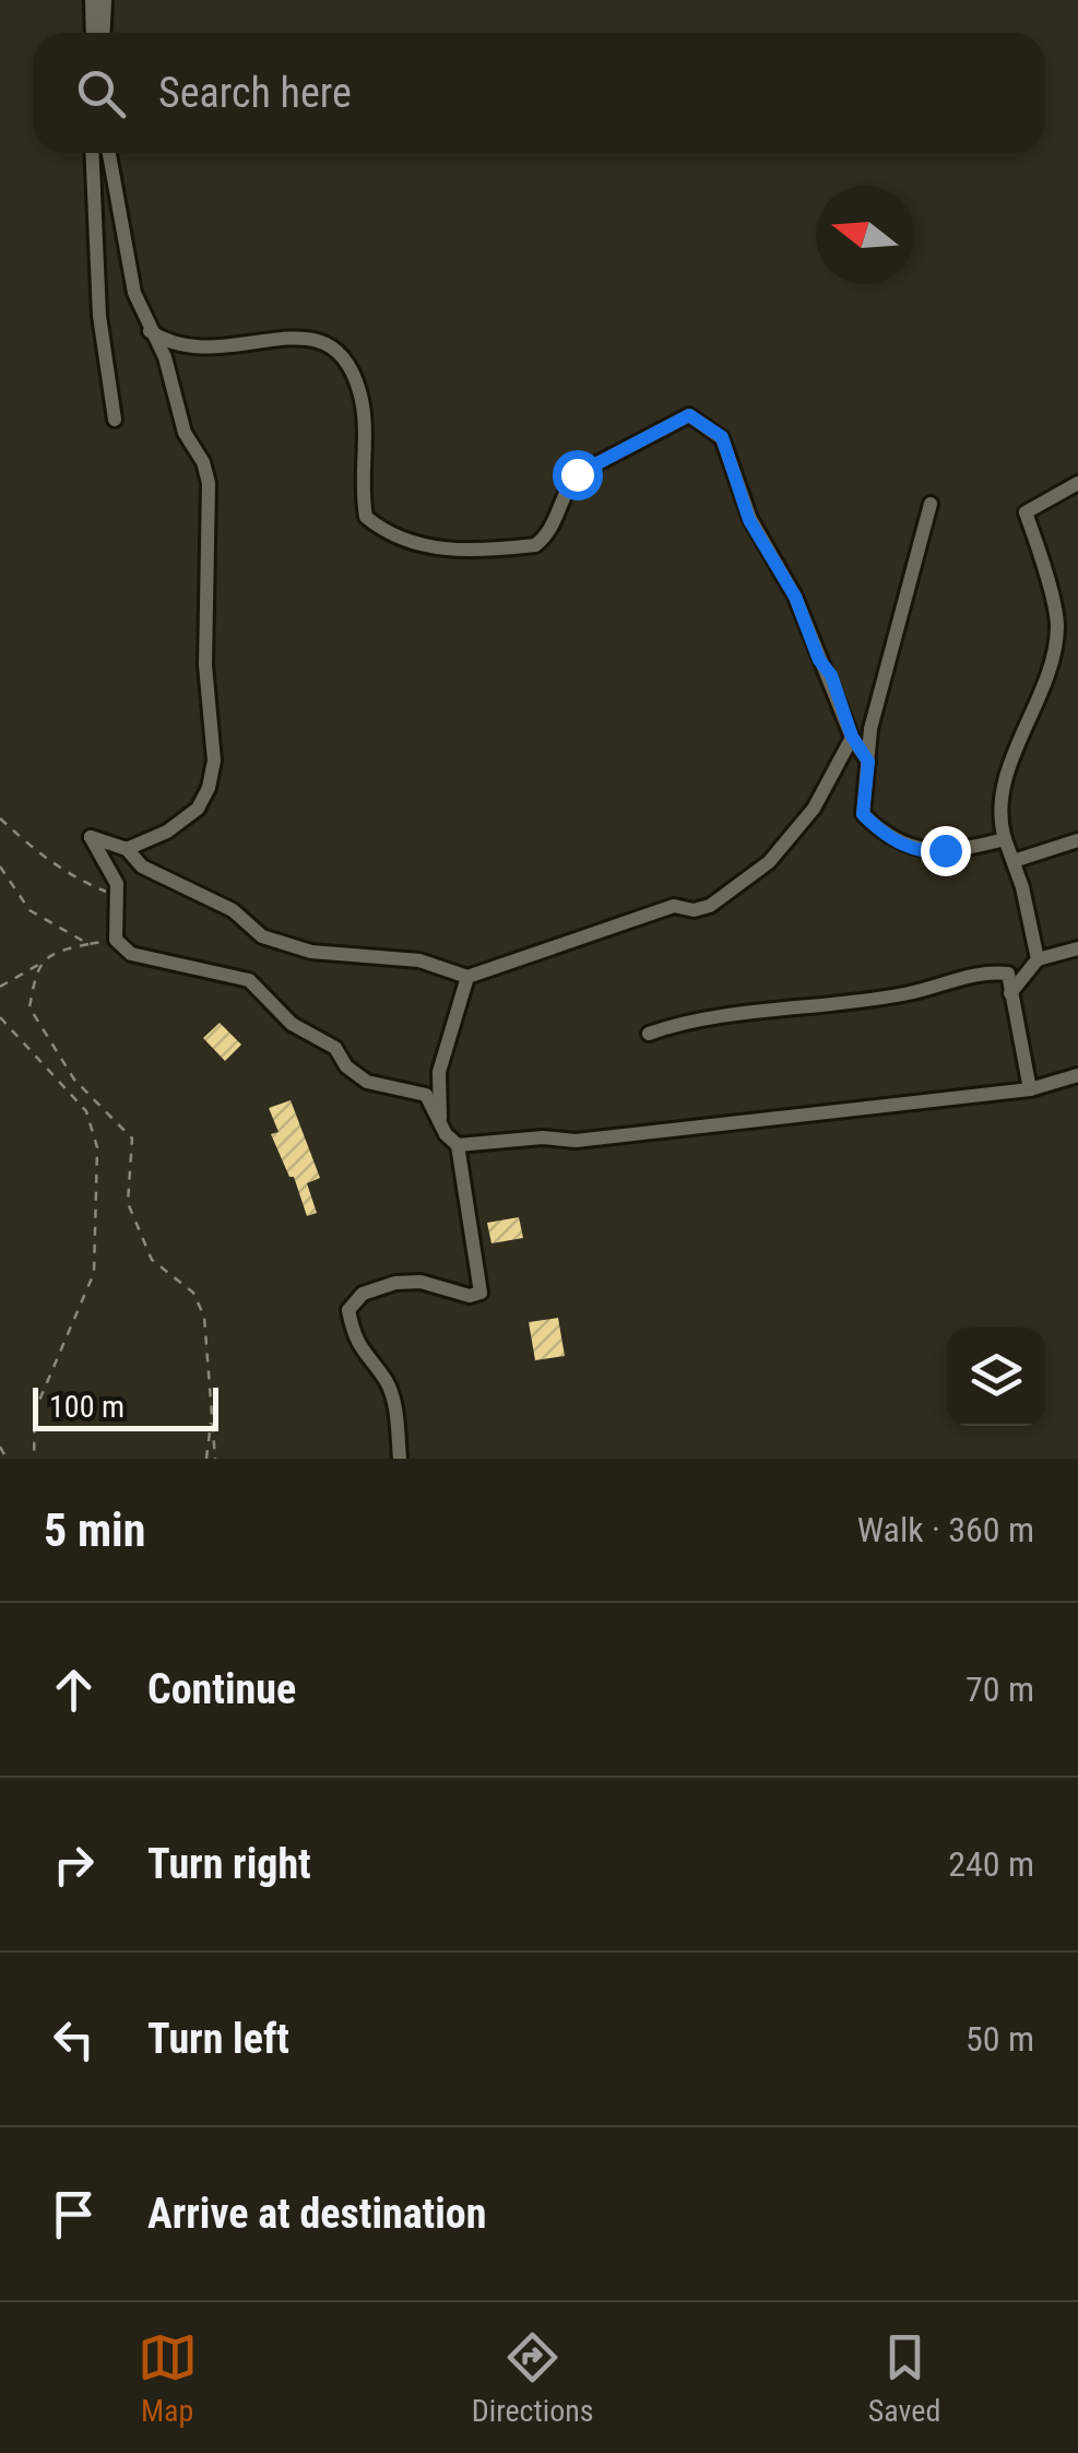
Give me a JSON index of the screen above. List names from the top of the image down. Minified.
{"scale_bar":"100 m","north":"left","page":{"search":"Search here","scale":"100 m","heading":["5 min","Walk · 360 m"],"list":[["Continue","70 m"],["Turn right","240 m"],["Turn left","50 m"],"Arrive at destination"],"nav":["Map","Directions","Saved"]}}
